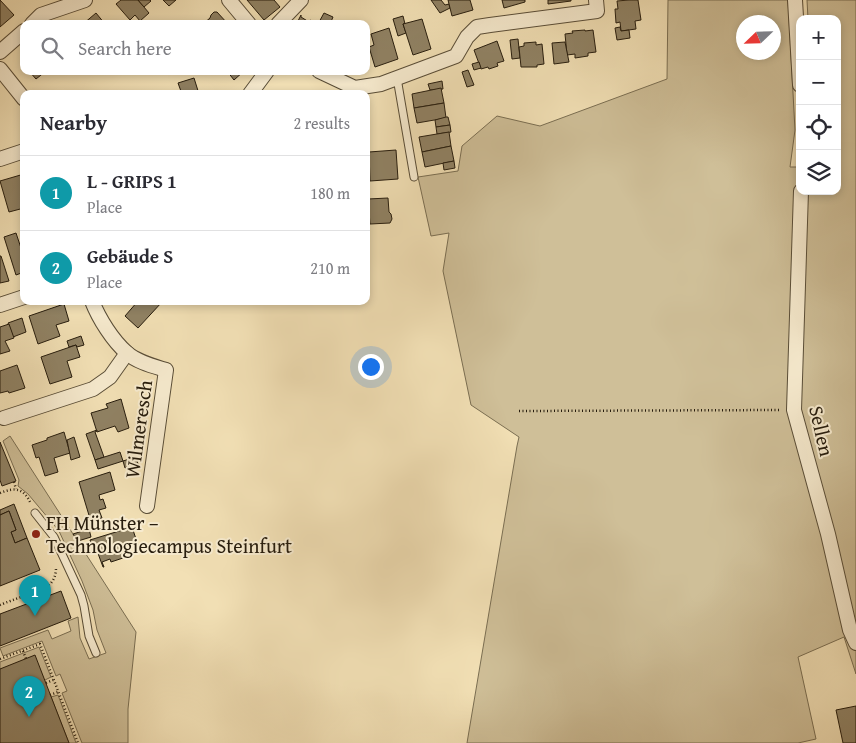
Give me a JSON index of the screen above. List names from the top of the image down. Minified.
{"streets":{"street":["Wilmeresch","Sellen"]},"places":["FH Münster – Technologiecampus Steinfurt"],"north":"bottom left","page":{"map_buttons":["+","−"],"search":"Search here","heading":["Nearby","2 results"],"list":[{"mark":"1","name":"L - GRIPS 1","note":"Place","value":"180 m"},{"mark":"2","name":"Gebäude S","note":"Place","value":"210 m"}],"pins":["1","2"]}}
